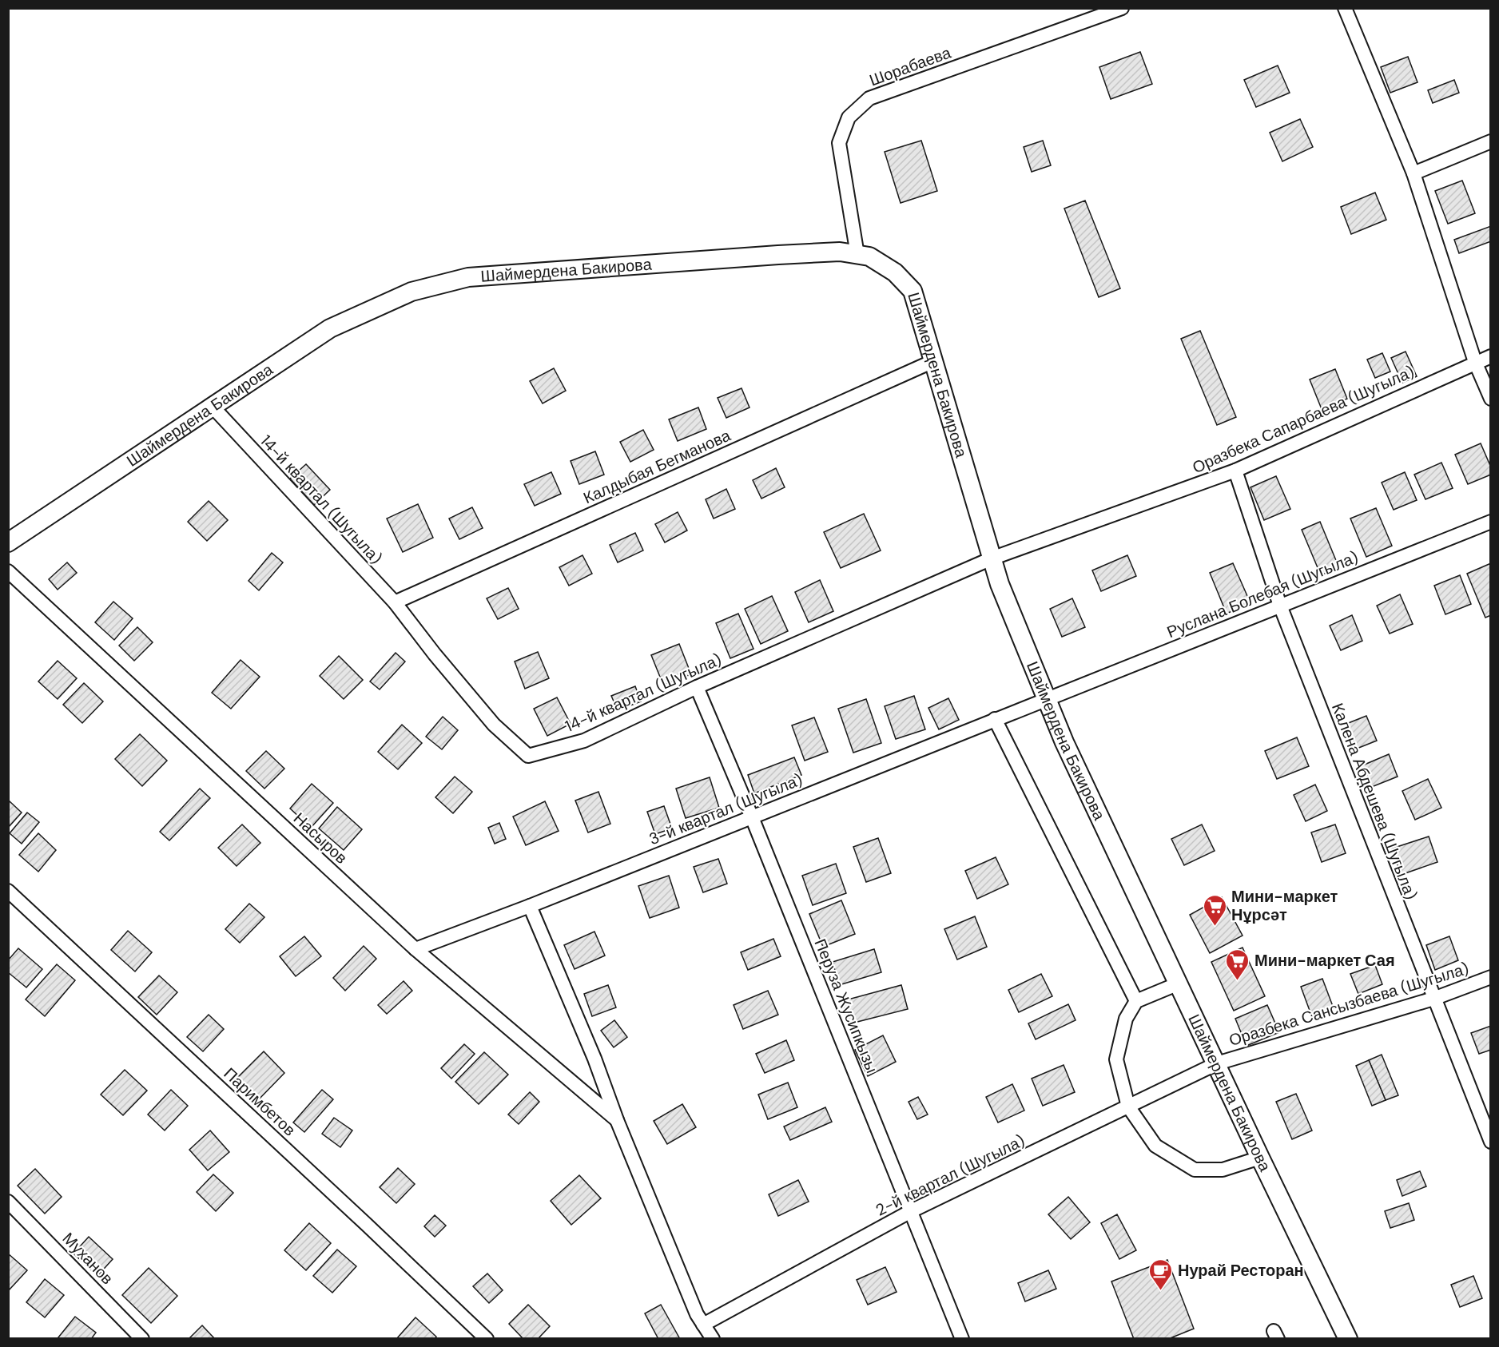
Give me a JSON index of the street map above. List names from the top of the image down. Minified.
{"streets":{"street":["Шорабаева","Шаймердена Бакирова","Оразбека Сапарбаева (Шугыла)","Калдыбая Бегманова","14-й квартал (Шугыла)","Руслана Болебая (Шугыла)","Калена Абдешева (Шугыла)","3-й квартал (Шугыла)","Насыров","Оразбека Сансызбаева (Шугыла)","Перуза Жусипкызы","Паримбетов","2-й квартал (Шугыла)","Муханов"]},"crossings":[["Шорабаева","Шаймердена Бакирова"],["Шаймердена Бакирова","Оразбека Сапарбаева (Шугыла)"],["Шаймердена Бакирова","Калдыбая Бегманова"],["Шаймердена Бакирова","14-й квартал (Шугыла)"],["Шаймердена Бакирова","Руслана Болебая (Шугыла)"],["Шаймердена Бакирова","3-й квартал (Шугыла)"],["Шаймердена Бакирова","Оразбека Сансызбаева (Шугыла)"],["Шаймердена Бакирова","2-й квартал (Шугыла)"],["Оразбека Сапарбаева (Шугыла)","14-й квартал (Шугыла)"],["Оразбека Сапарбаева (Шугыла)","Калена Абдешева (Шугыла)"],["Калдыбая Бегманова","14-й квартал (Шугыла)"],["14-й квартал (Шугыла)","Перуза Жусипкызы"],["Руслана Болебая (Шугыла)","Калена Абдешева (Шугыла)"],["Руслана Болебая (Шугыла)","3-й квартал (Шугыла)"],["Калена Абдешева (Шугыла)","Оразбека Сансызбаева (Шугыла)"],["3-й квартал (Шугыла)","Насыров"],["3-й квартал (Шугыла)","Перуза Жусипкызы"],["Оразбека Сансызбаева (Шугыла)","2-й квартал (Шугыла)"],["Перуза Жусипкызы","2-й квартал (Шугыла)"]],"places":{"supermarket":["Мини-маркет Нұрсәт","Мини-маркет Сая"],"cafe":["Нурай Ресторан"]}}
